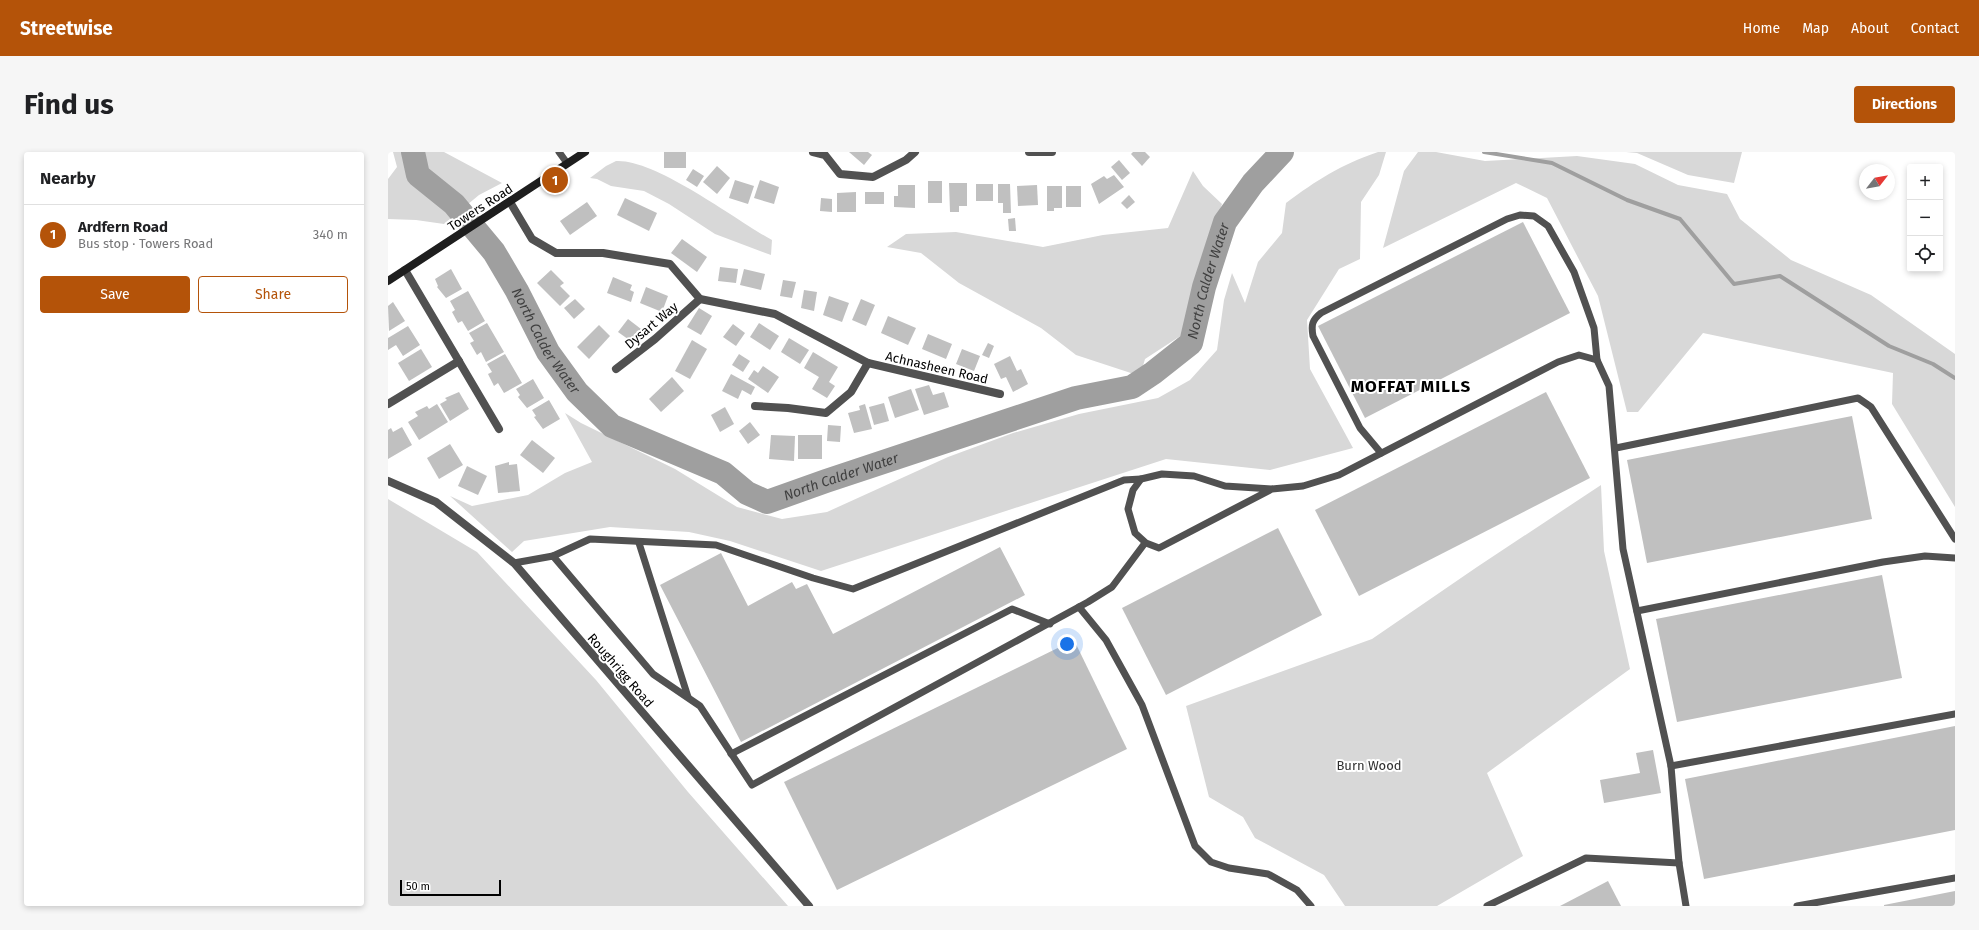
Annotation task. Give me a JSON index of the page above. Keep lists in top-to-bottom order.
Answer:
{
  "streets": {
    "street": [
      "Towers Road",
      "Dysart Way",
      "Achnasheen Road",
      "Roughrigg Road"
    ]
  },
  "crossings": [
    ["Dysart Way", "Achnasheen Road"]
  ],
  "districts": ["MOFFAT MILLS"],
  "water": ["North Calder Water"],
  "parks": ["Burn Wood"],
  "scale_bar": "50 m",
  "north": "top right",
  "page": {
    "header": "Streetwise",
    "nav": [
      "Home",
      "Map",
      "About",
      "Contact"
    ],
    "buttons": [
      "Directions",
      ["Save", "Share"]
    ],
    "title": "Find us",
    "heading": "Nearby",
    "map_buttons": ["+", "−"],
    "pins": "1",
    "list": [
      {
        "mark": "1",
        "name": "Ardfern Road",
        "note": "Bus stop · Towers Road",
        "value": "340 m"
      }
    ],
    "scale": "50 m"
  }
}
